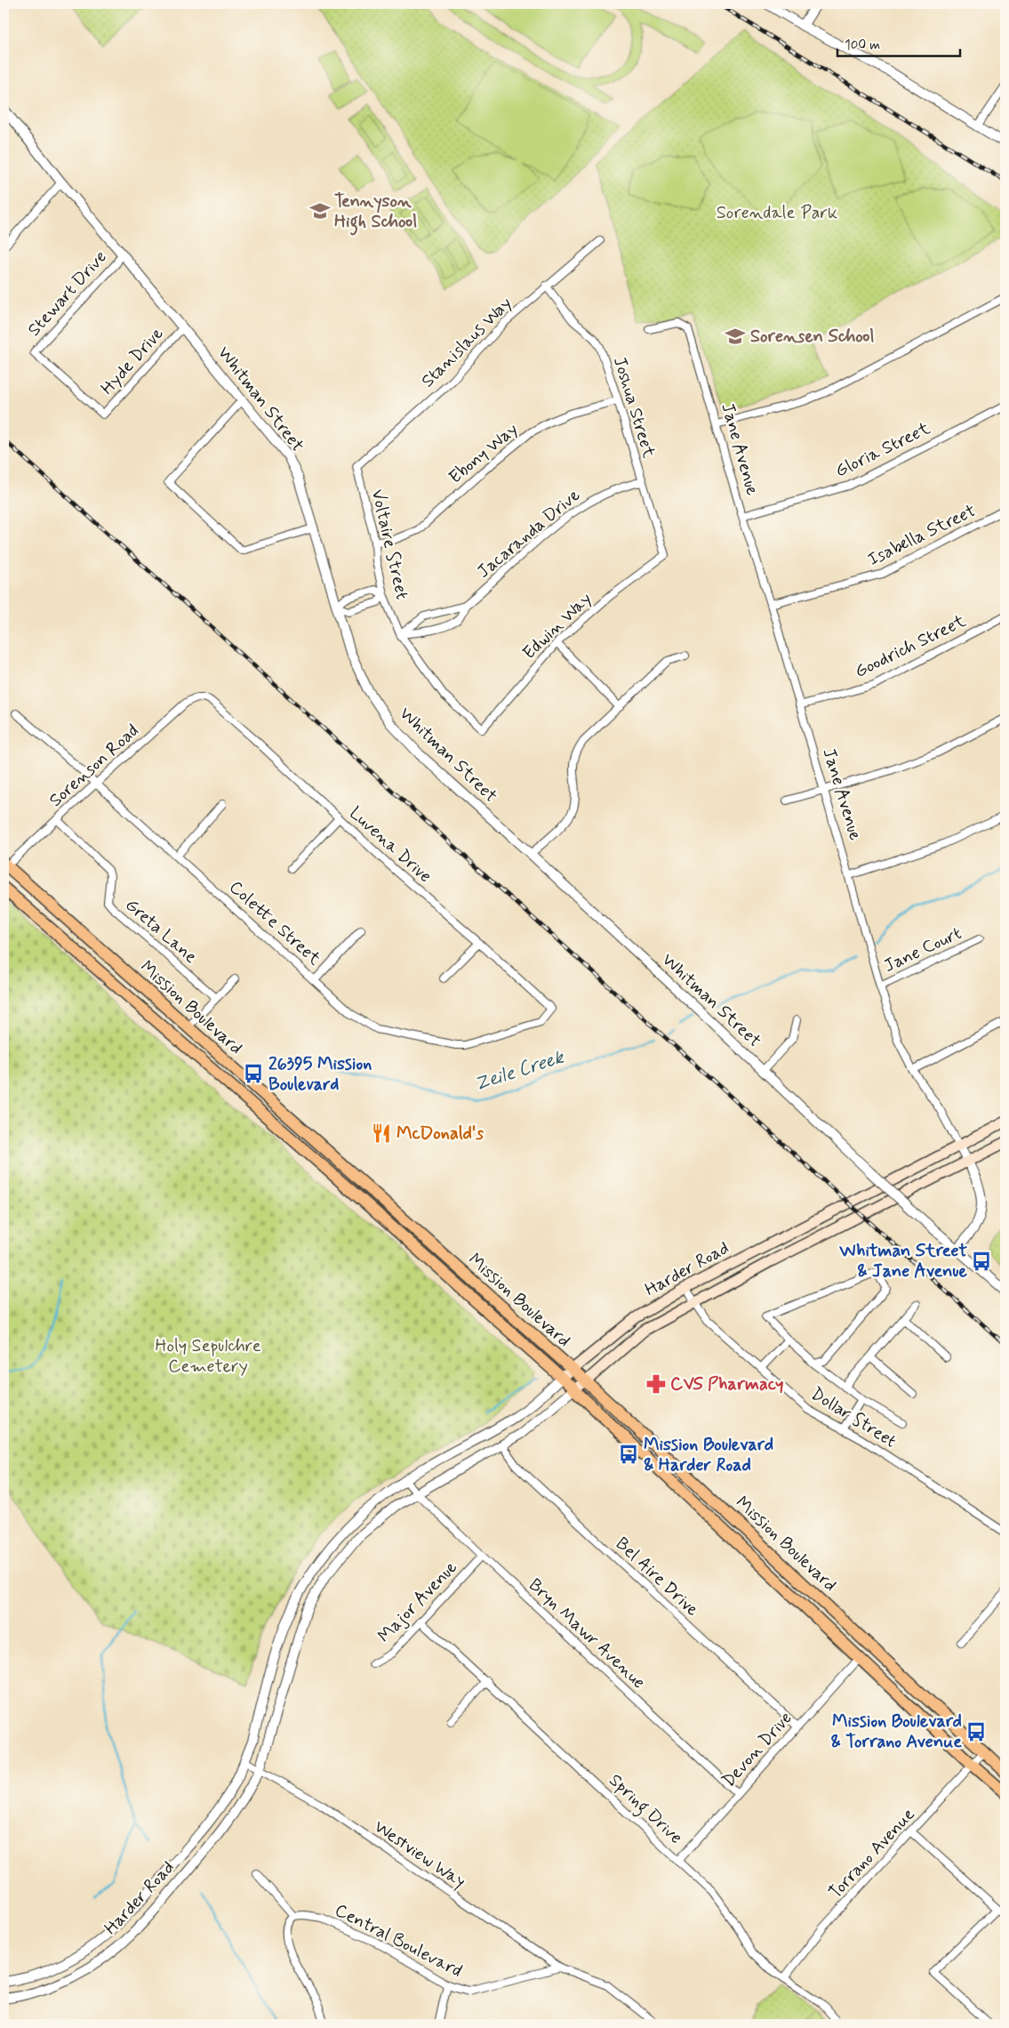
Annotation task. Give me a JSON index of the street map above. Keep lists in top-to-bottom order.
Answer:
{
  "streets": {
    "main road": ["Mission Boulevard", "Harder Road"],
    "street": [
      "Stewart Drive",
      "Stanislaus Way",
      "Hyde Drive",
      "Whitman Street",
      "Joshua Street",
      "Jane Avenue",
      "Gloria Street",
      "Ebony Way",
      "Jacaranda Drive",
      "Isabella Street",
      "Voltaire Street",
      "Edwin Way",
      "Goodrich Street",
      "Sorenson Road",
      "Luvena Drive",
      "Colette Street",
      "Greta Lane",
      "Jane Court",
      "Dollar Street",
      "Bel Aire Drive",
      "Major Avenue",
      "Bryn Mawr Avenue",
      "Devon Drive",
      "Spring Drive",
      "Torrano Avenue",
      "Westview Way",
      "Central Boulevard"
    ]
  },
  "crossings": [
    ["Stewart Drive", "Hyde Drive"],
    ["Stewart Drive", "Whitman Street"],
    ["Stanislaus Way", "Joshua Street"],
    ["Stanislaus Way", "Voltaire Street"],
    ["Hyde Drive", "Whitman Street"],
    ["Whitman Street", "Jane Avenue"],
    ["Joshua Street", "Ebony Way"],
    ["Joshua Street", "Jacaranda Drive"],
    ["Joshua Street", "Edwin Way"],
    ["Jane Avenue", "Gloria Street"],
    ["Jane Avenue", "Isabella Street"],
    ["Jane Avenue", "Goodrich Street"],
    ["Jane Avenue", "Jane Court"],
    ["Jane Avenue", "Harder Road"],
    ["Ebony Way", "Voltaire Street"],
    ["Jacaranda Drive", "Voltaire Street"],
    ["Voltaire Street", "Edwin Way"],
    ["Sorenson Road", "Luvena Drive"],
    ["Sorenson Road", "Colette Street"],
    ["Sorenson Road", "Greta Lane"],
    ["Sorenson Road", "Mission Boulevard"],
    ["Luvena Drive", "Colette Street"],
    ["Mission Boulevard", "Harder Road"],
    ["Mission Boulevard", "Devon Drive"],
    ["Mission Boulevard", "Torrano Avenue"],
    ["Harder Road", "Dollar Street"],
    ["Harder Road", "Bel Aire Drive"],
    ["Harder Road", "Bryn Mawr Avenue"],
    ["Harder Road", "Westview Way"],
    ["Bel Aire Drive", "Devon Drive"],
    ["Major Avenue", "Bryn Mawr Avenue"],
    ["Major Avenue", "Spring Drive"],
    ["Bryn Mawr Avenue", "Devon Drive"],
    ["Devon Drive", "Spring Drive"],
    ["Spring Drive", "Torrano Avenue"],
    ["Westview Way", "Central Boulevard"]
  ],
  "water": ["Zeile Creek"],
  "parks": ["Sorendale Park", "Holy Sepulchre Cemetery"],
  "places": {
    "school or university": ["Tennyson High School", "Sorensen School"],
    "bus stop": [
      "26395 Mission Boulevard",
      "Whitman Street & Jane Avenue",
      "Mission Boulevard & Harder Road",
      "Mission Boulevard & Torrano Avenue"
    ],
    "restaurant": ["McDonald's"],
    "pharmacy": ["CVS Pharmacy"]
  },
  "scale_bar": "100 m"
}
